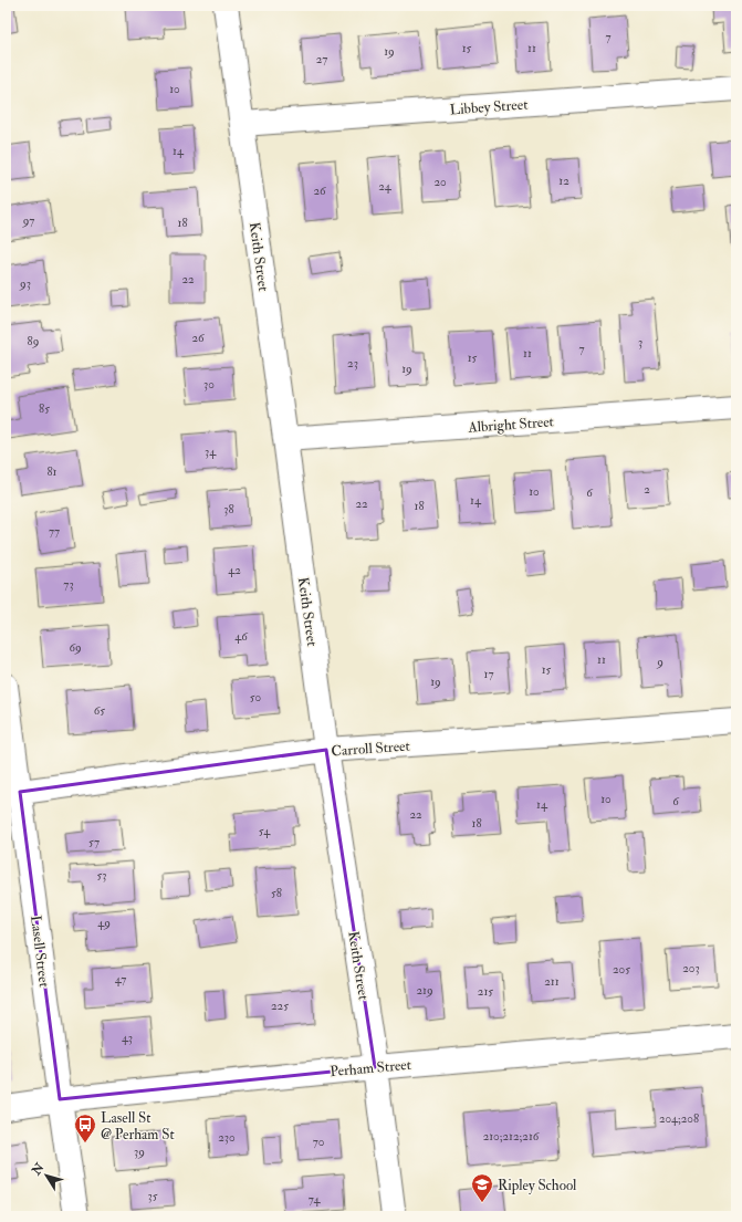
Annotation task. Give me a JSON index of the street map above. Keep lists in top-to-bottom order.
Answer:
{
  "streets": {
    "street": [
      "Libbey Street",
      "Keith Street",
      "Albright Street",
      "Carroll Street",
      "Lasell Street",
      "Perham Street"
    ]
  },
  "crossings": [
    ["Libbey Street", "Keith Street"],
    ["Keith Street", "Albright Street"],
    ["Keith Street", "Carroll Street"],
    ["Keith Street", "Perham Street"],
    ["Carroll Street", "Lasell Street"],
    ["Lasell Street", "Perham Street"]
  ],
  "places": {
    "bus stop": ["Lasell St @ Perham St"],
    "school or university": ["Ripley School"]
  },
  "house_numbers": [
    "7",
    "15",
    "11",
    "19",
    "27",
    "10",
    "14",
    "12",
    "20",
    "24",
    "26",
    "97",
    "18",
    "22",
    "93",
    "26",
    "89",
    "3",
    "7",
    "11",
    "15",
    "23",
    "19",
    "30",
    "85",
    "34",
    "81",
    "2",
    "10",
    "6",
    "14",
    "22",
    "18",
    "38",
    "77",
    "42",
    "73",
    "46",
    "69",
    "11",
    "9",
    "15",
    "17",
    "19",
    "50",
    "65",
    "10",
    "6",
    "14",
    "22",
    "18",
    "54",
    "57",
    "53",
    "58",
    "49",
    "203",
    "205",
    "47",
    "211",
    "219",
    "215",
    "225",
    "43",
    "204;208",
    "210;212;216",
    "230",
    "70",
    "39",
    "35",
    "74"
  ],
  "north": "top left"
}
